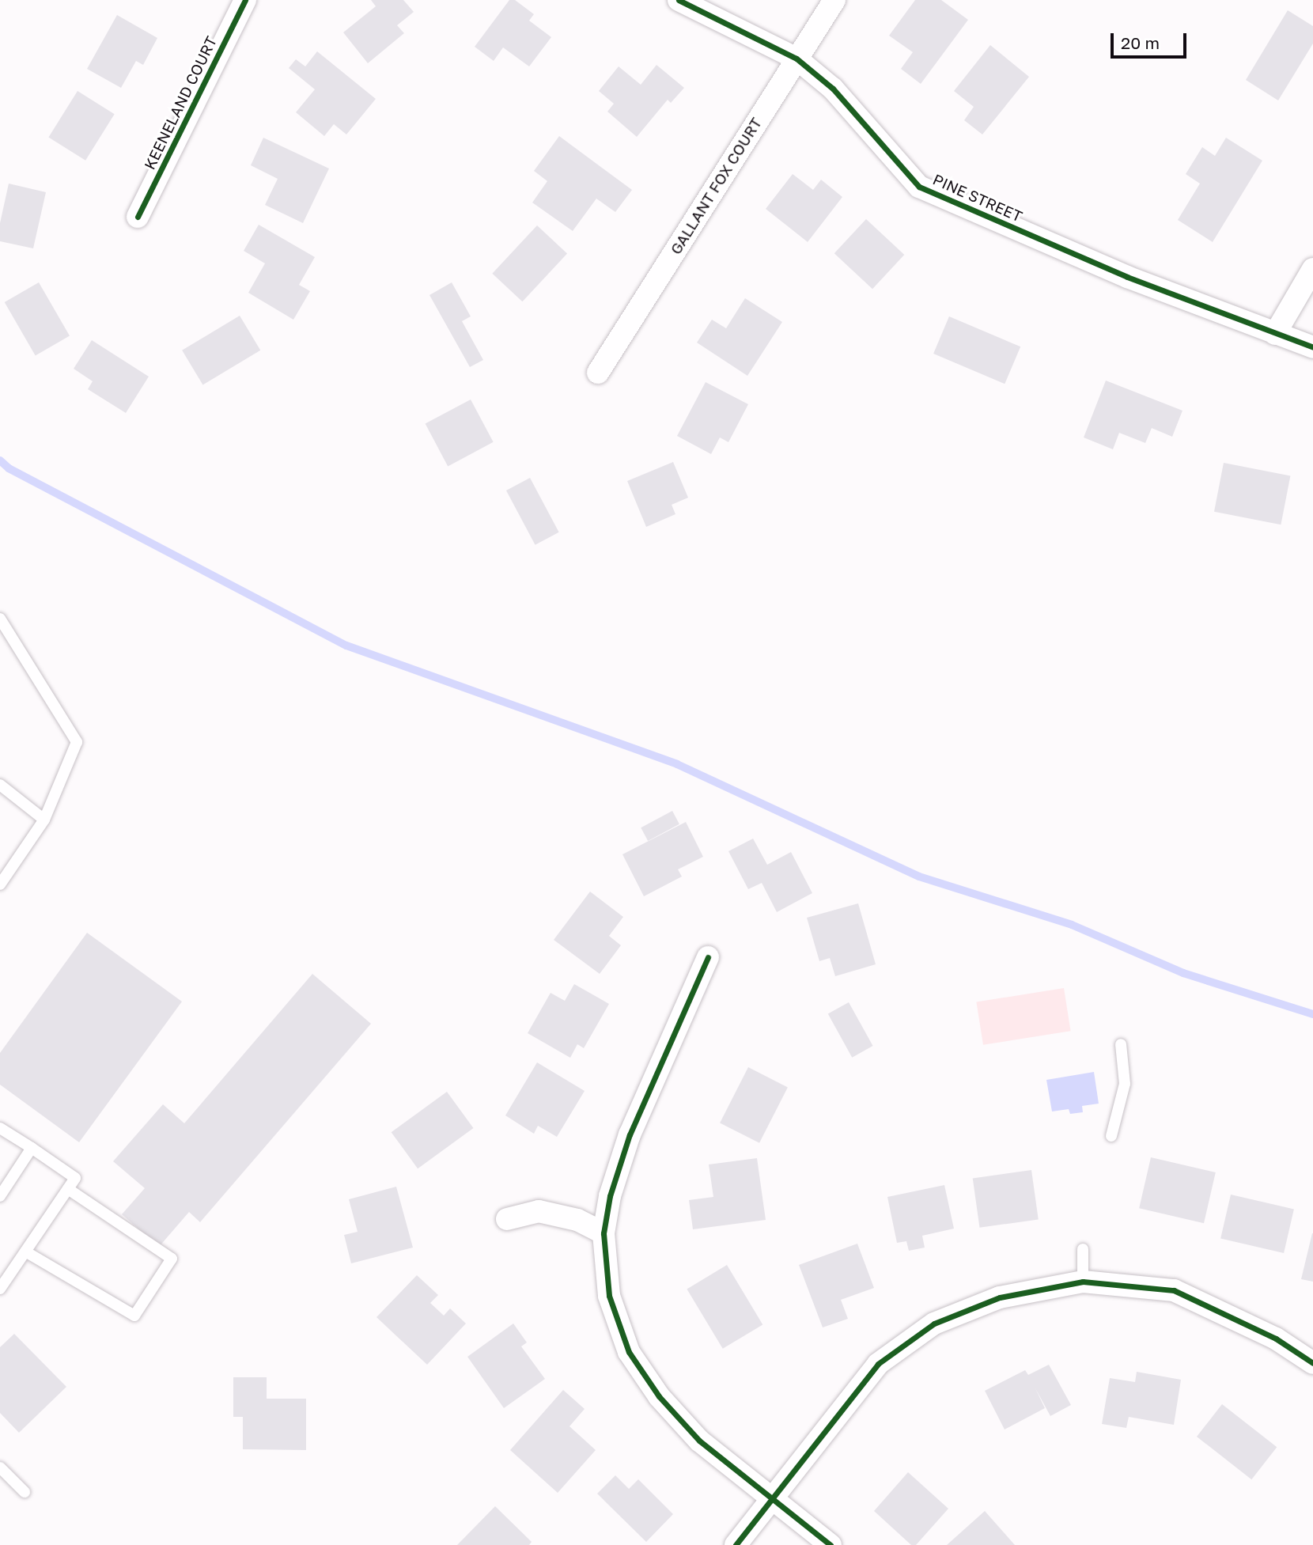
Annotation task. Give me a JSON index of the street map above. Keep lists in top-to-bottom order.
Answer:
{
  "streets": {
    "street": ["KEENELAND COURT", "GALLANT FOX COURT", "PINE STREET"]
  },
  "crossings": [
    ["GALLANT FOX COURT", "PINE STREET"]
  ],
  "scale_bar": "20 m"
}
